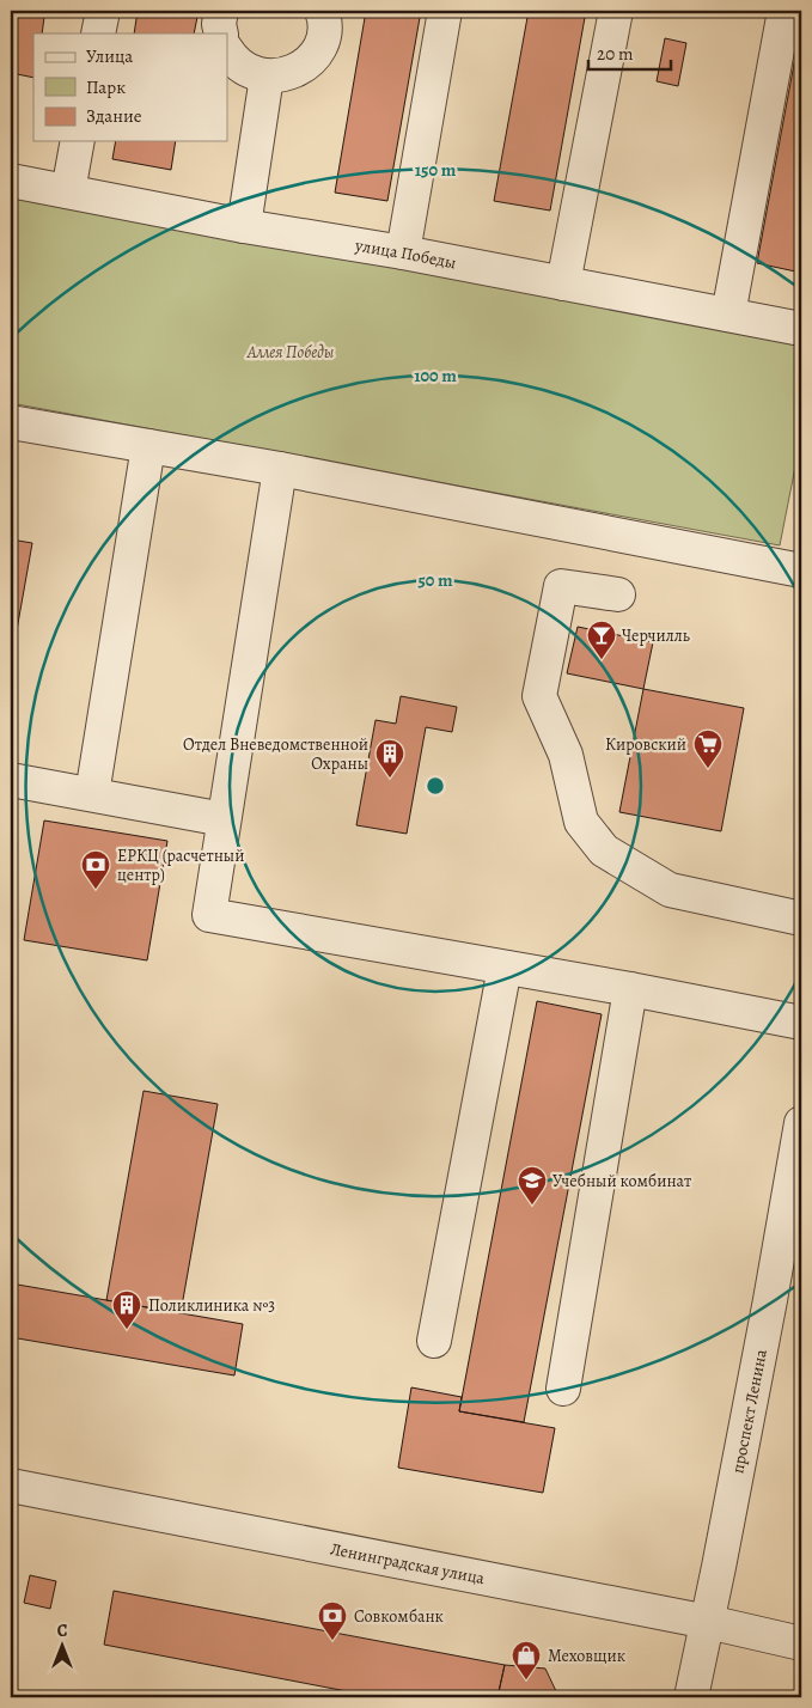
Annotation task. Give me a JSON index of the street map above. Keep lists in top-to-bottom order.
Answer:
{
  "streets": {
    "street": ["улица Победы", "проспект Ленина", "Ленинградская улица"]
  },
  "crossings": [
    ["проспект Ленина", "Ленинградская улица"]
  ],
  "parks": ["Аллея Победы"],
  "places": {
    "bar": ["Черчилль"],
    "supermarket": ["Кировский"],
    "building": ["Отдел Вневедомственной Охраны", "Поликлиника №3"],
    "bank": ["ЕРКЦ (расчетный центр)", "Совкомбанк"],
    "school or university": ["Учебный комбинат"],
    "shop": ["Меховщик"]
  },
  "legend": ["Улица", "Парк", "Здание"],
  "scale_bar": "20 m",
  "north": "top",
  "rings": ["150 m", "100 m", "50 m"]
}
